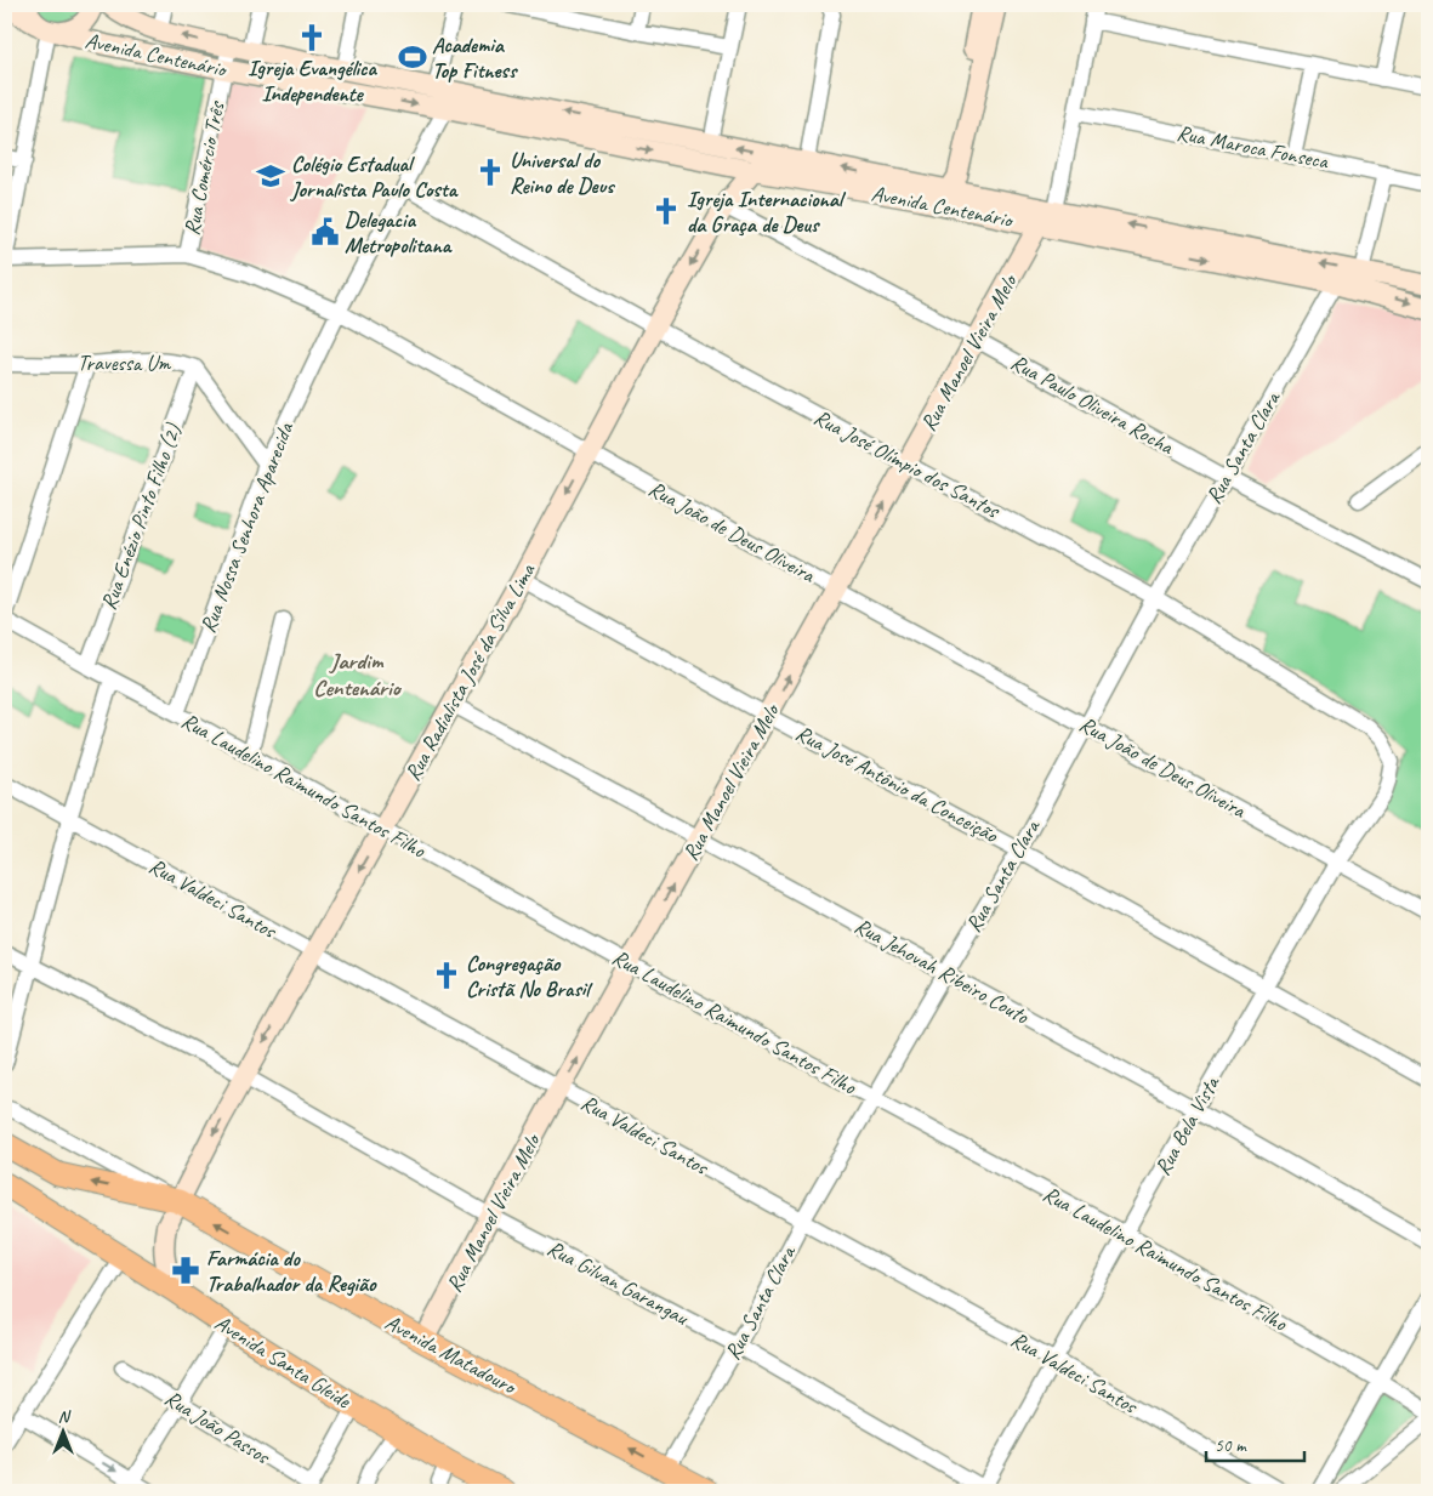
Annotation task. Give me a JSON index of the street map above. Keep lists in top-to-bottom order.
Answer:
{
  "streets": {
    "main road": ["Avenida Matadouro", "Avenida Santa Gleide"],
    "street": [
      "Avenida Centenário",
      "Rua Maroca Fonseca",
      "Rua Comércio Três",
      "Rua Manoel Vieira Melo",
      "Travessa Um",
      "Rua Paulo Oliveira Rocha",
      "Rua Santa Clara",
      "Rua José Olímpio dos Santos",
      "Rua Enézio Pinto Filho (2)",
      "Rua Nossa Senhora Aparecida",
      "Rua João de Deus Oliveira",
      "Rua Radialista José da Silva Lima",
      "Rua José Antônio da Conceição",
      "Rua Laudelino Raimundo Santos Filho",
      "Rua Valdeci Santos",
      "Rua Jehovah Ribeiro Couto",
      "Rua Bela Vista",
      "Rua Gilvan Garangau",
      "Rua João Passos"
    ]
  },
  "crossings": [
    ["Avenida Centenário", "Rua Comércio Três"],
    ["Avenida Centenário", "Rua Manoel Vieira Melo"],
    ["Avenida Centenário", "Rua Santa Clara"],
    ["Avenida Centenário", "Rua Nossa Senhora Aparecida"],
    ["Avenida Centenário", "Rua Radialista José da Silva Lima"],
    ["Rua Comércio Três", "Rua João de Deus Oliveira"],
    ["Rua Manoel Vieira Melo", "Rua Paulo Oliveira Rocha"],
    ["Rua Manoel Vieira Melo", "Rua José Olímpio dos Santos"],
    ["Rua Manoel Vieira Melo", "Rua João de Deus Oliveira"],
    ["Rua Manoel Vieira Melo", "Rua José Antônio da Conceição"],
    ["Rua Manoel Vieira Melo", "Rua Laudelino Raimundo Santos Filho"],
    ["Rua Manoel Vieira Melo", "Rua Valdeci Santos"],
    ["Rua Manoel Vieira Melo", "Rua Jehovah Ribeiro Couto"],
    ["Rua Manoel Vieira Melo", "Rua Gilvan Garangau"],
    ["Rua Manoel Vieira Melo", "Avenida Matadouro"],
    ["Travessa Um", "Rua Enézio Pinto Filho (2)"],
    ["Travessa Um", "Rua Nossa Senhora Aparecida"],
    ["Rua Paulo Oliveira Rocha", "Rua Santa Clara"],
    ["Rua Paulo Oliveira Rocha", "Rua Radialista José da Silva Lima"],
    ["Rua Santa Clara", "Rua José Olímpio dos Santos"],
    ["Rua Santa Clara", "Rua João de Deus Oliveira"],
    ["Rua Santa Clara", "Rua José Antônio da Conceição"],
    ["Rua Santa Clara", "Rua Laudelino Raimundo Santos Filho"],
    ["Rua Santa Clara", "Rua Valdeci Santos"],
    ["Rua Santa Clara", "Rua Jehovah Ribeiro Couto"],
    ["Rua Santa Clara", "Rua Gilvan Garangau"],
    ["Rua Santa Clara", "Avenida Matadouro"],
    ["Rua José Olímpio dos Santos", "Rua Nossa Senhora Aparecida"],
    ["Rua José Olímpio dos Santos", "Rua Radialista José da Silva Lima"],
    ["Rua José Olímpio dos Santos", "Rua Bela Vista"],
    ["Rua Enézio Pinto Filho (2)", "Rua Laudelino Raimundo Santos Filho"],
    ["Rua Nossa Senhora Aparecida", "Rua João de Deus Oliveira"],
    ["Rua Nossa Senhora Aparecida", "Rua Laudelino Raimundo Santos Filho"],
    ["Rua João de Deus Oliveira", "Rua Radialista José da Silva Lima"],
    ["Rua João de Deus Oliveira", "Rua Bela Vista"],
    ["Rua Radialista José da Silva Lima", "Rua José Antônio da Conceição"],
    ["Rua Radialista José da Silva Lima", "Rua Laudelino Raimundo Santos Filho"],
    ["Rua Radialista José da Silva Lima", "Rua Valdeci Santos"],
    ["Rua Radialista José da Silva Lima", "Rua Jehovah Ribeiro Couto"],
    ["Rua Radialista José da Silva Lima", "Rua Gilvan Garangau"],
    ["Rua Radialista José da Silva Lima", "Avenida Matadouro"],
    ["Rua Radialista José da Silva Lima", "Avenida Santa Gleide"],
    ["Rua José Antônio da Conceição", "Rua Bela Vista"],
    ["Rua Laudelino Raimundo Santos Filho", "Rua Bela Vista"],
    ["Rua Valdeci Santos", "Rua Bela Vista"],
    ["Rua Jehovah Ribeiro Couto", "Rua Bela Vista"],
    ["Rua Bela Vista", "Rua Gilvan Garangau"]
  ],
  "one_way": ["Rua Manoel Vieira Melo", "Rua Radialista José da Silva Lima", "Avenida Matadouro"],
  "districts": ["Jardim Centenário"],
  "places": {
    "church": [
      "Igreja Evangélica Independente",
      "Universal do Reino de Deus",
      "Igreja Internacional da Graça de Deus",
      "Congregação Cristã No Brasil"
    ],
    "sports": ["Academia Top Fitness"],
    "school or university": ["Colégio Estadual Jornalista Paulo Costa"],
    "public building": ["Delegacia Metropolitana"],
    "pharmacy": ["Farmácia do Trabalhador da Região"]
  },
  "scale_bar": "50 m",
  "north": "top"
}
